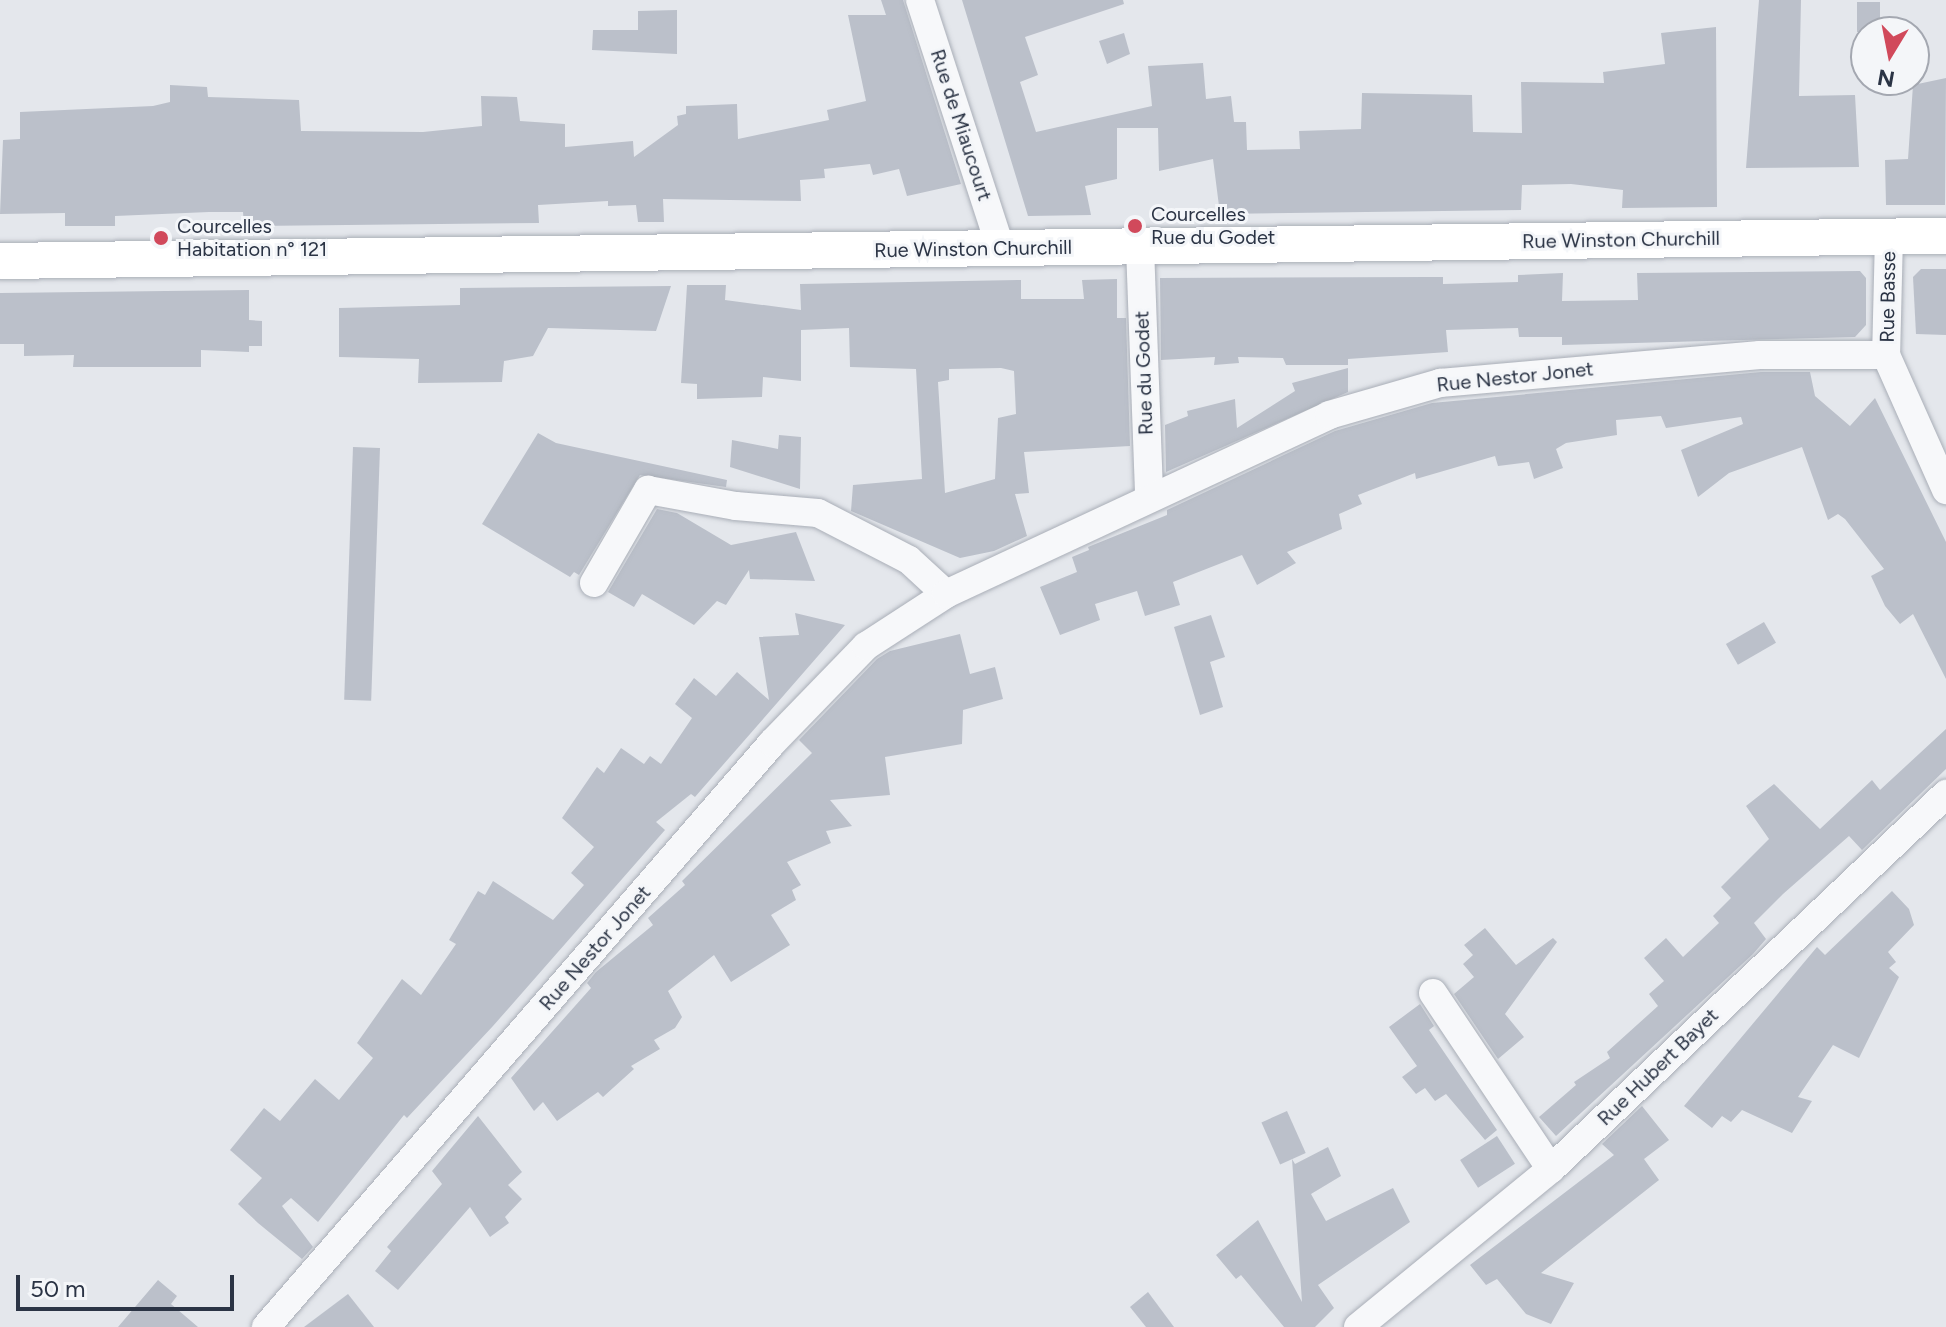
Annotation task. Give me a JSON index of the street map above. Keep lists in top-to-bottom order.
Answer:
{
  "streets": {
    "main road": ["Rue Winston Churchill"],
    "street": [
      "Rue de Miaucourt",
      "Rue Basse",
      "Rue du Godet",
      "Rue Nestor Jonet",
      "Rue Hubert Bayet"
    ]
  },
  "crossings": [
    ["Rue de Miaucourt", "Rue Winston Churchill"],
    ["Rue Winston Churchill", "Rue Basse"],
    ["Rue Winston Churchill", "Rue du Godet"],
    ["Rue Basse", "Rue Nestor Jonet"],
    ["Rue du Godet", "Rue Nestor Jonet"]
  ],
  "places": ["Courcelles Rue du Godet", "Courcelles Habitation n° 121"],
  "scale_bar": "50 m",
  "north": "bottom"
}
